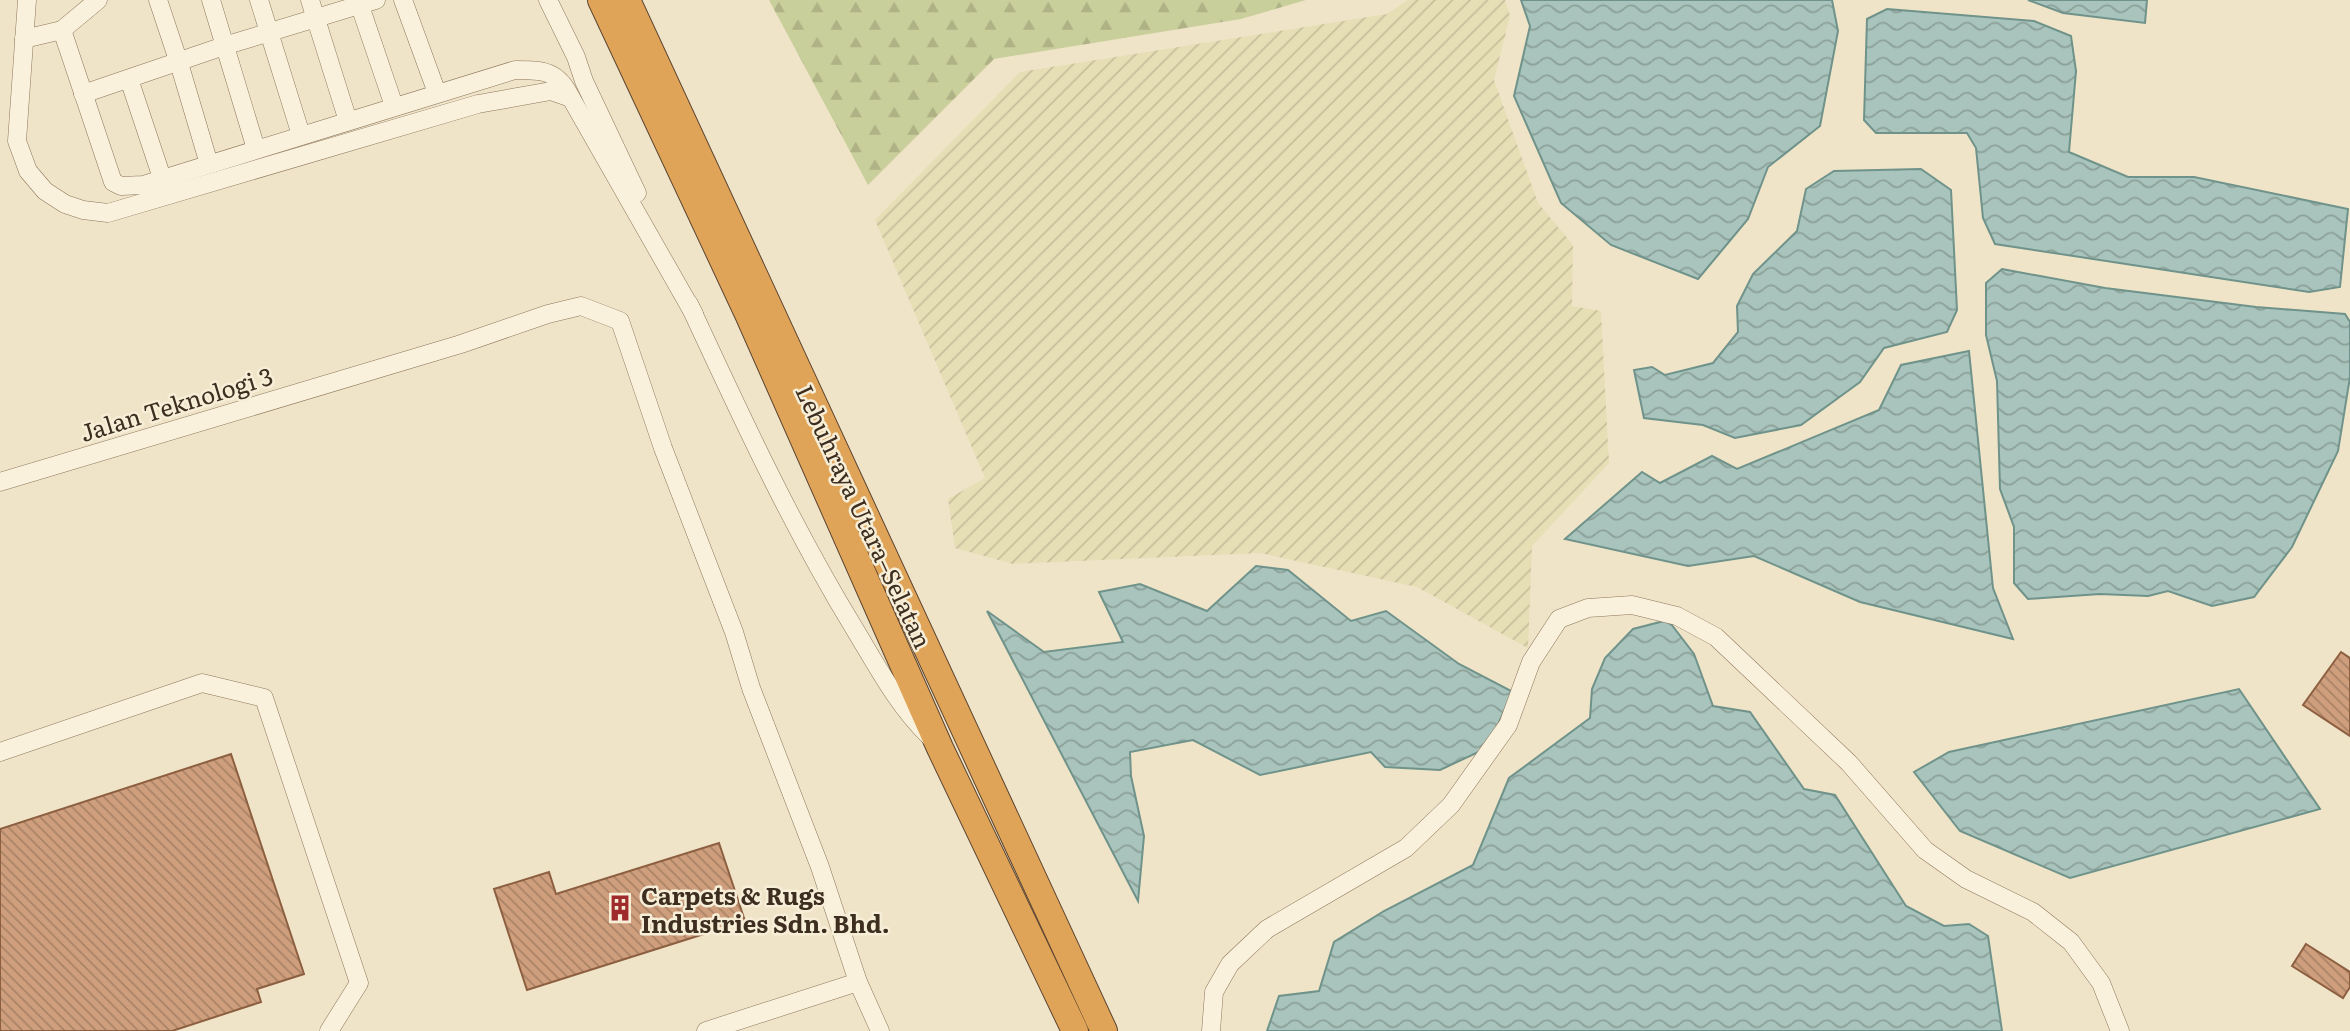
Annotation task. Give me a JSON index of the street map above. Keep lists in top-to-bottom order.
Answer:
{
  "streets": {
    "highway": ["Lebuhraya Utara–Selatan"],
    "street": ["Jalan Teknologi 3"]
  },
  "places": {
    "building": ["Carpets & Rugs Industries Sdn. Bhd."]
  }
}
